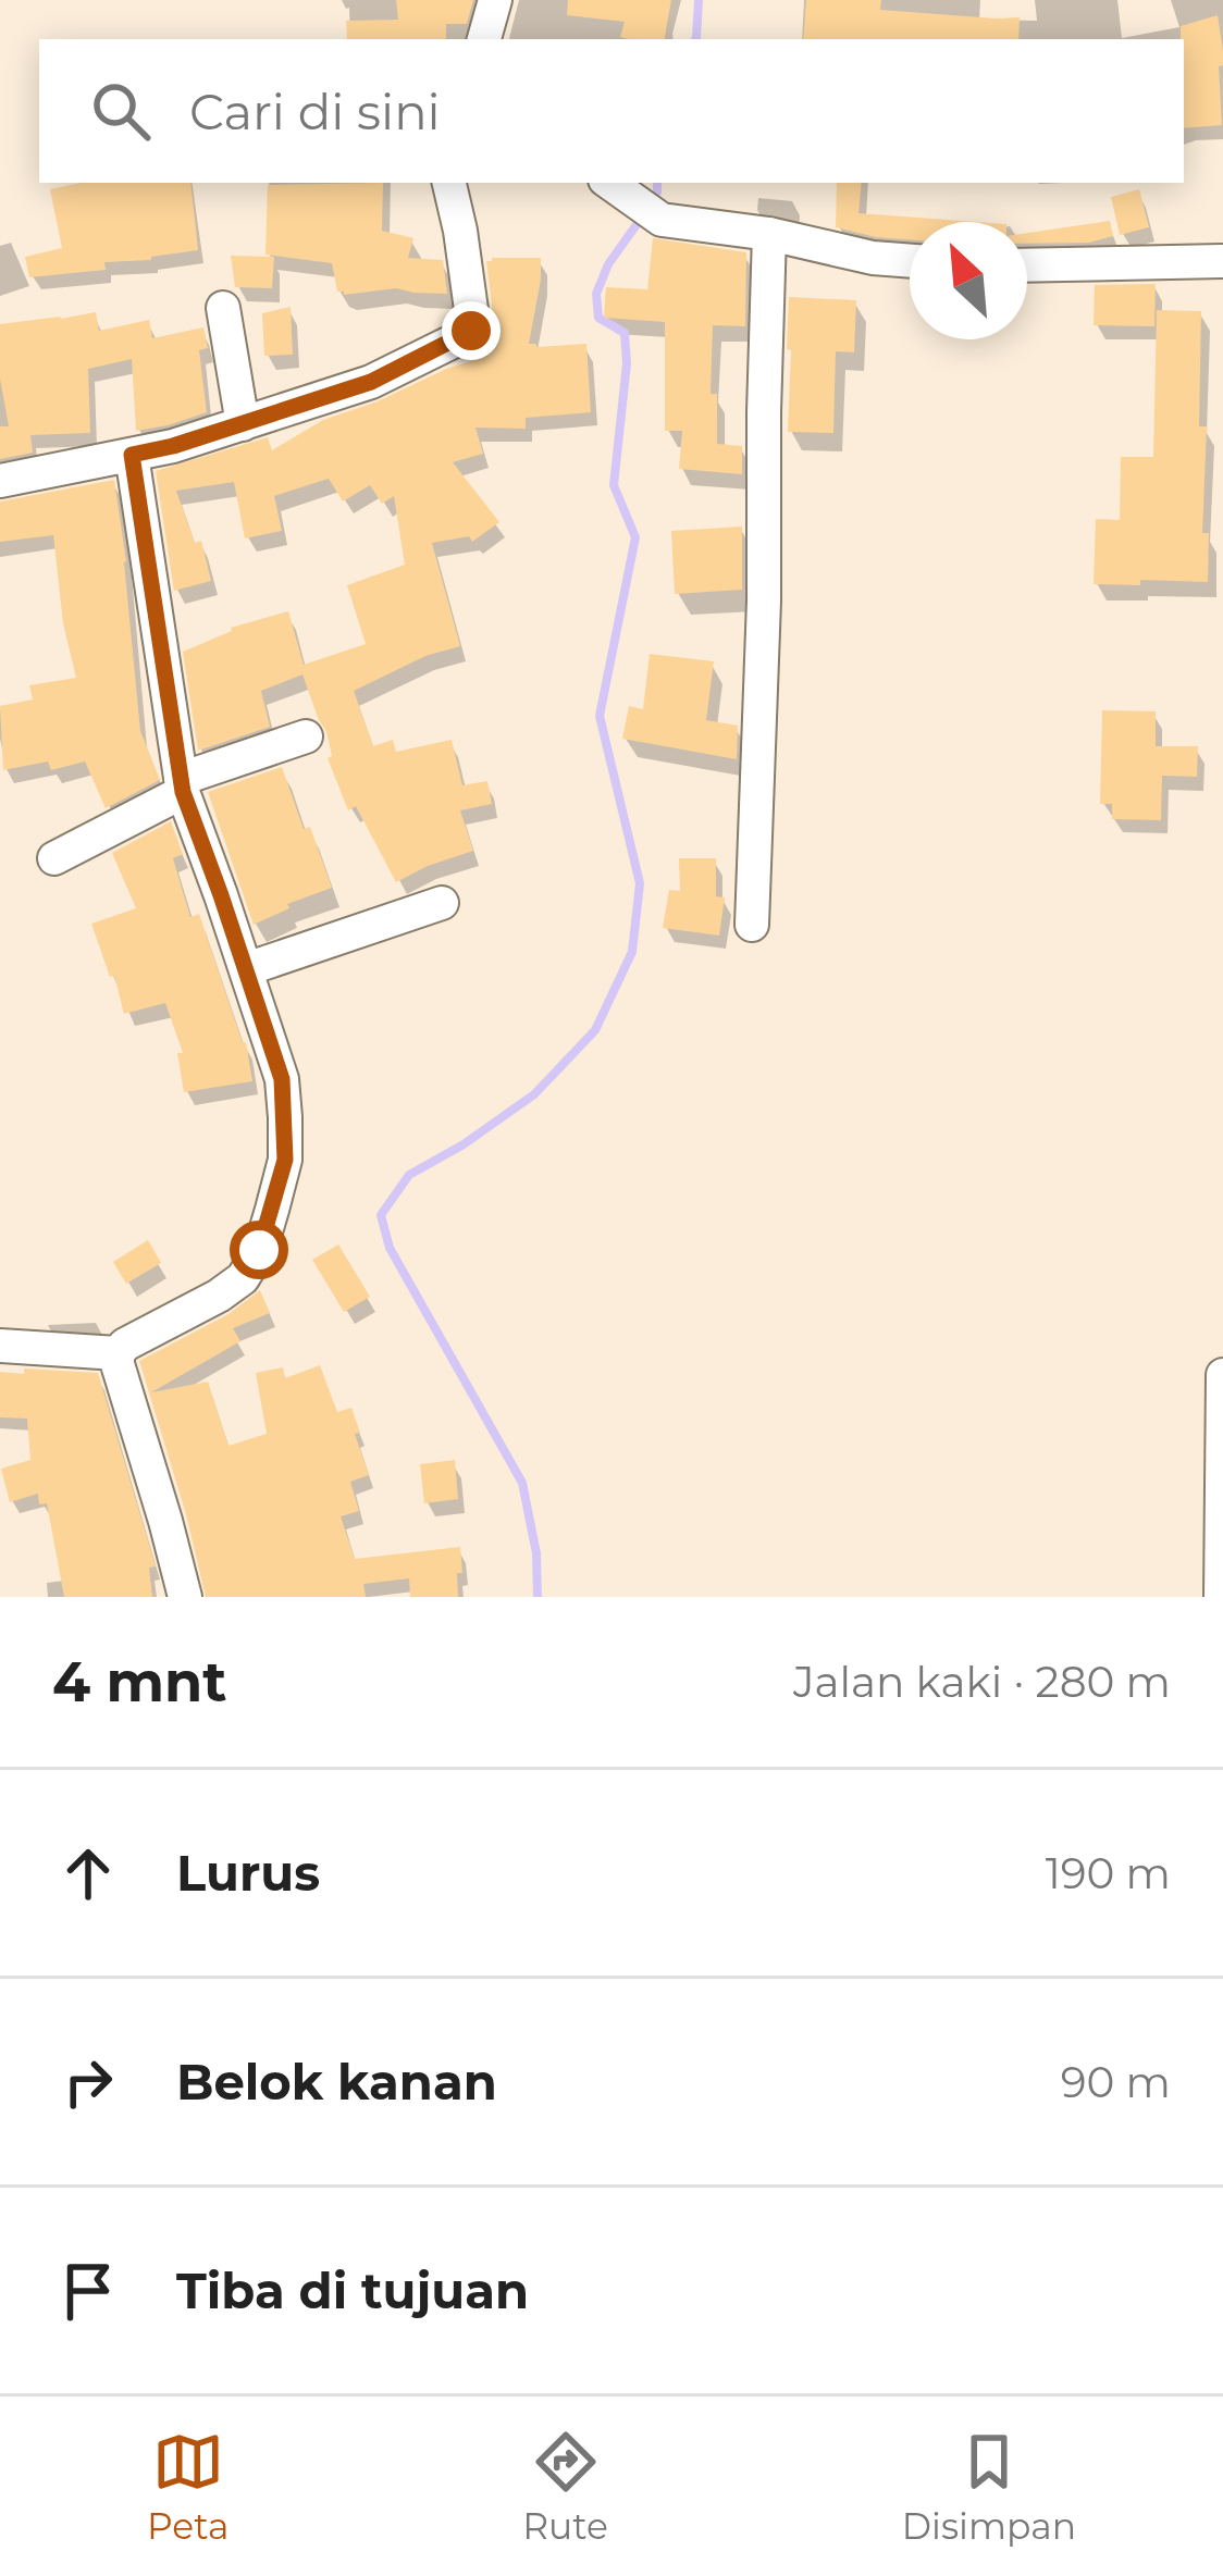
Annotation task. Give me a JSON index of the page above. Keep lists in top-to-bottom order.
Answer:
{
  "north": "top left",
  "page": {
    "search": "Cari di sini",
    "heading": ["4 mnt", "Jalan kaki · 280 m"],
    "list": [
      ["Lurus", "190 m"],
      ["Belok kanan", "90 m"],
      "Tiba di tujuan"
    ],
    "nav": ["Peta", "Rute", "Disimpan"]
  }
}
